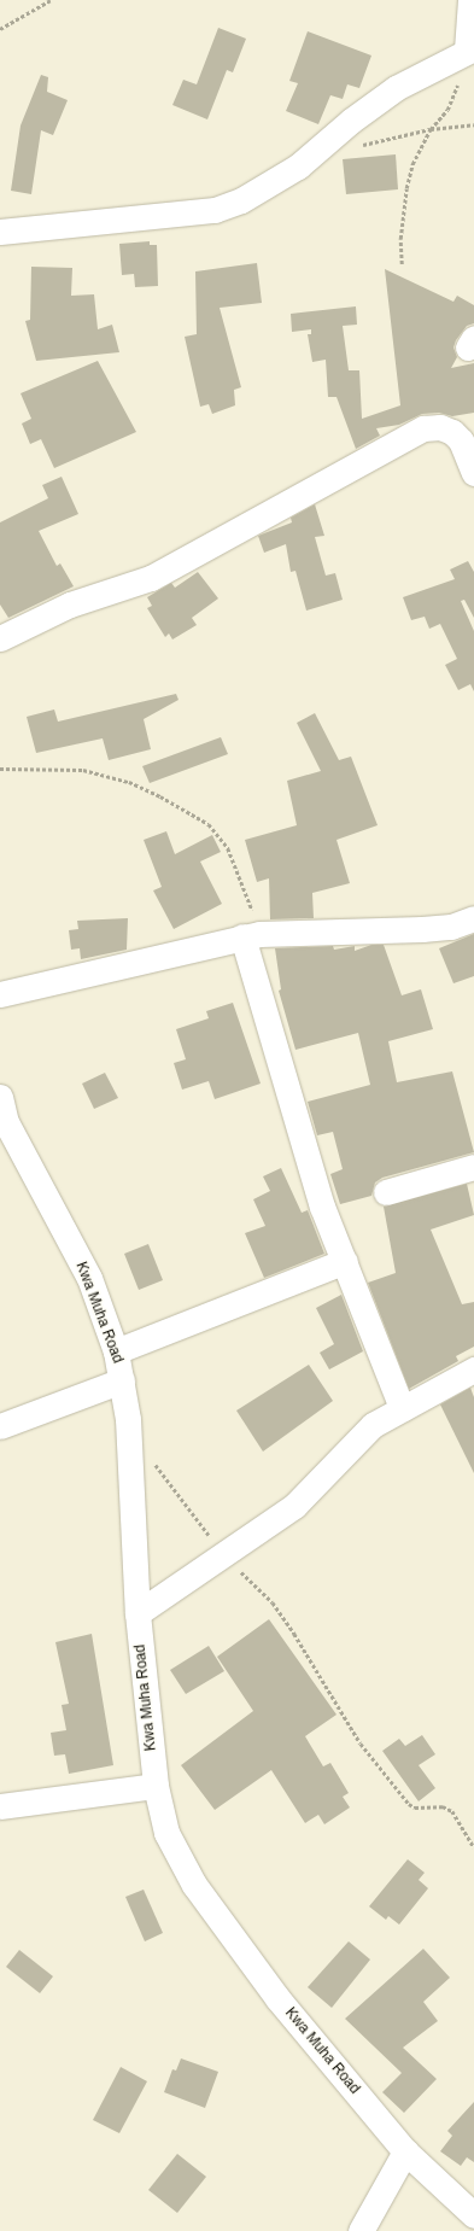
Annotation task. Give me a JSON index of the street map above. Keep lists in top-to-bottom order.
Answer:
{
  "streets": {
    "street": ["Kwa Muha Road"]
  }
}
